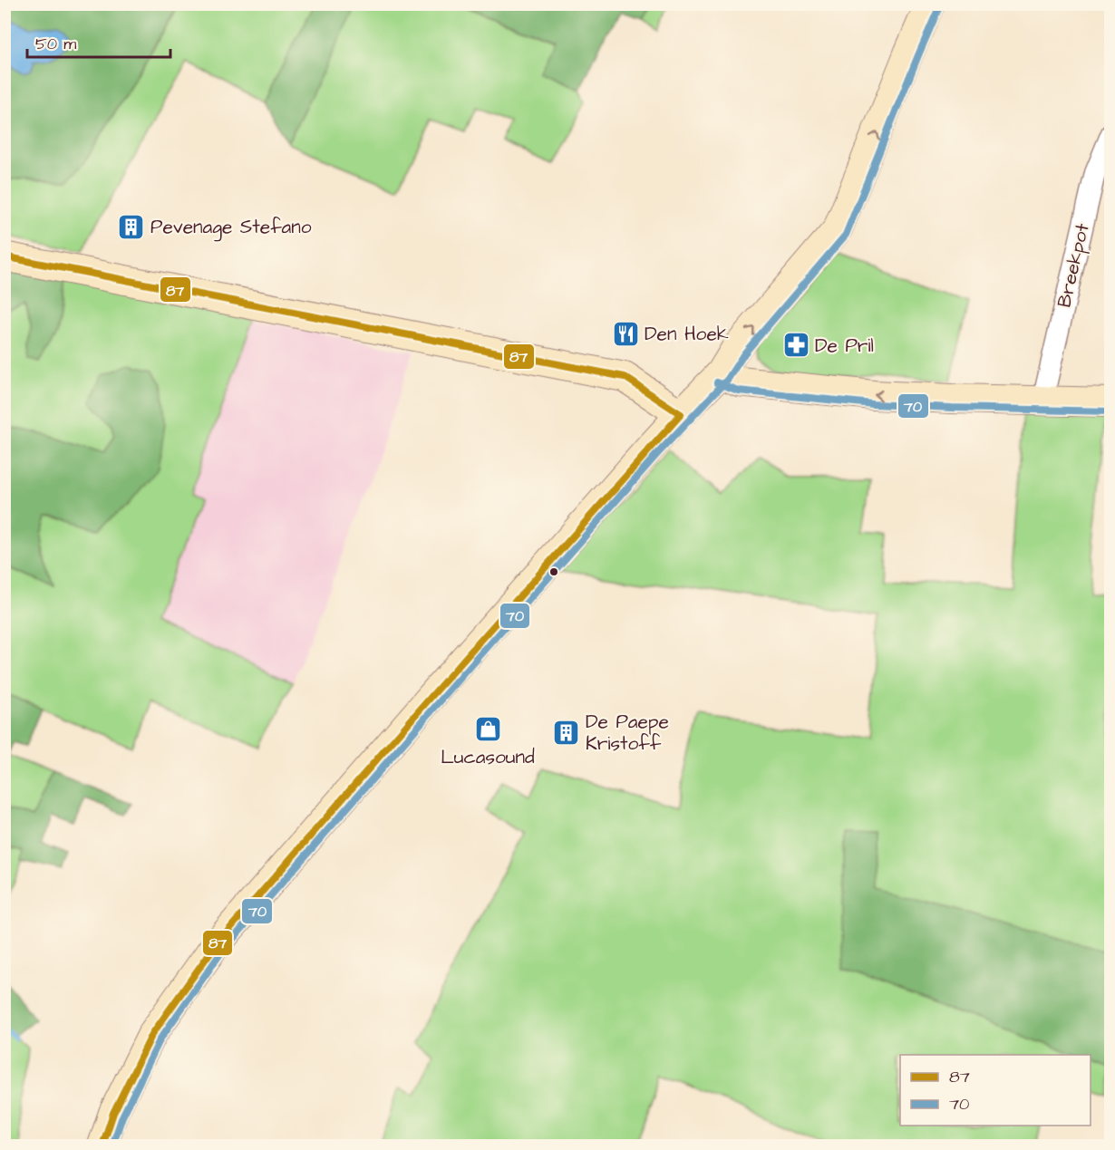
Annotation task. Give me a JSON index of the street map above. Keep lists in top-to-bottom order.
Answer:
{
  "streets": {
    "street": ["Breekpot"]
  },
  "places": {
    "building": ["Pevenage Stefano", "De Paepe Kristoff"],
    "restaurant": ["Den Hoek"],
    "pharmacy": ["De Pril"],
    "shop": ["Lucasound"]
  },
  "lines": ["transit line 70", "transit line 87"],
  "legend": ["87", "70"],
  "scale_bar": "50 m"
}
